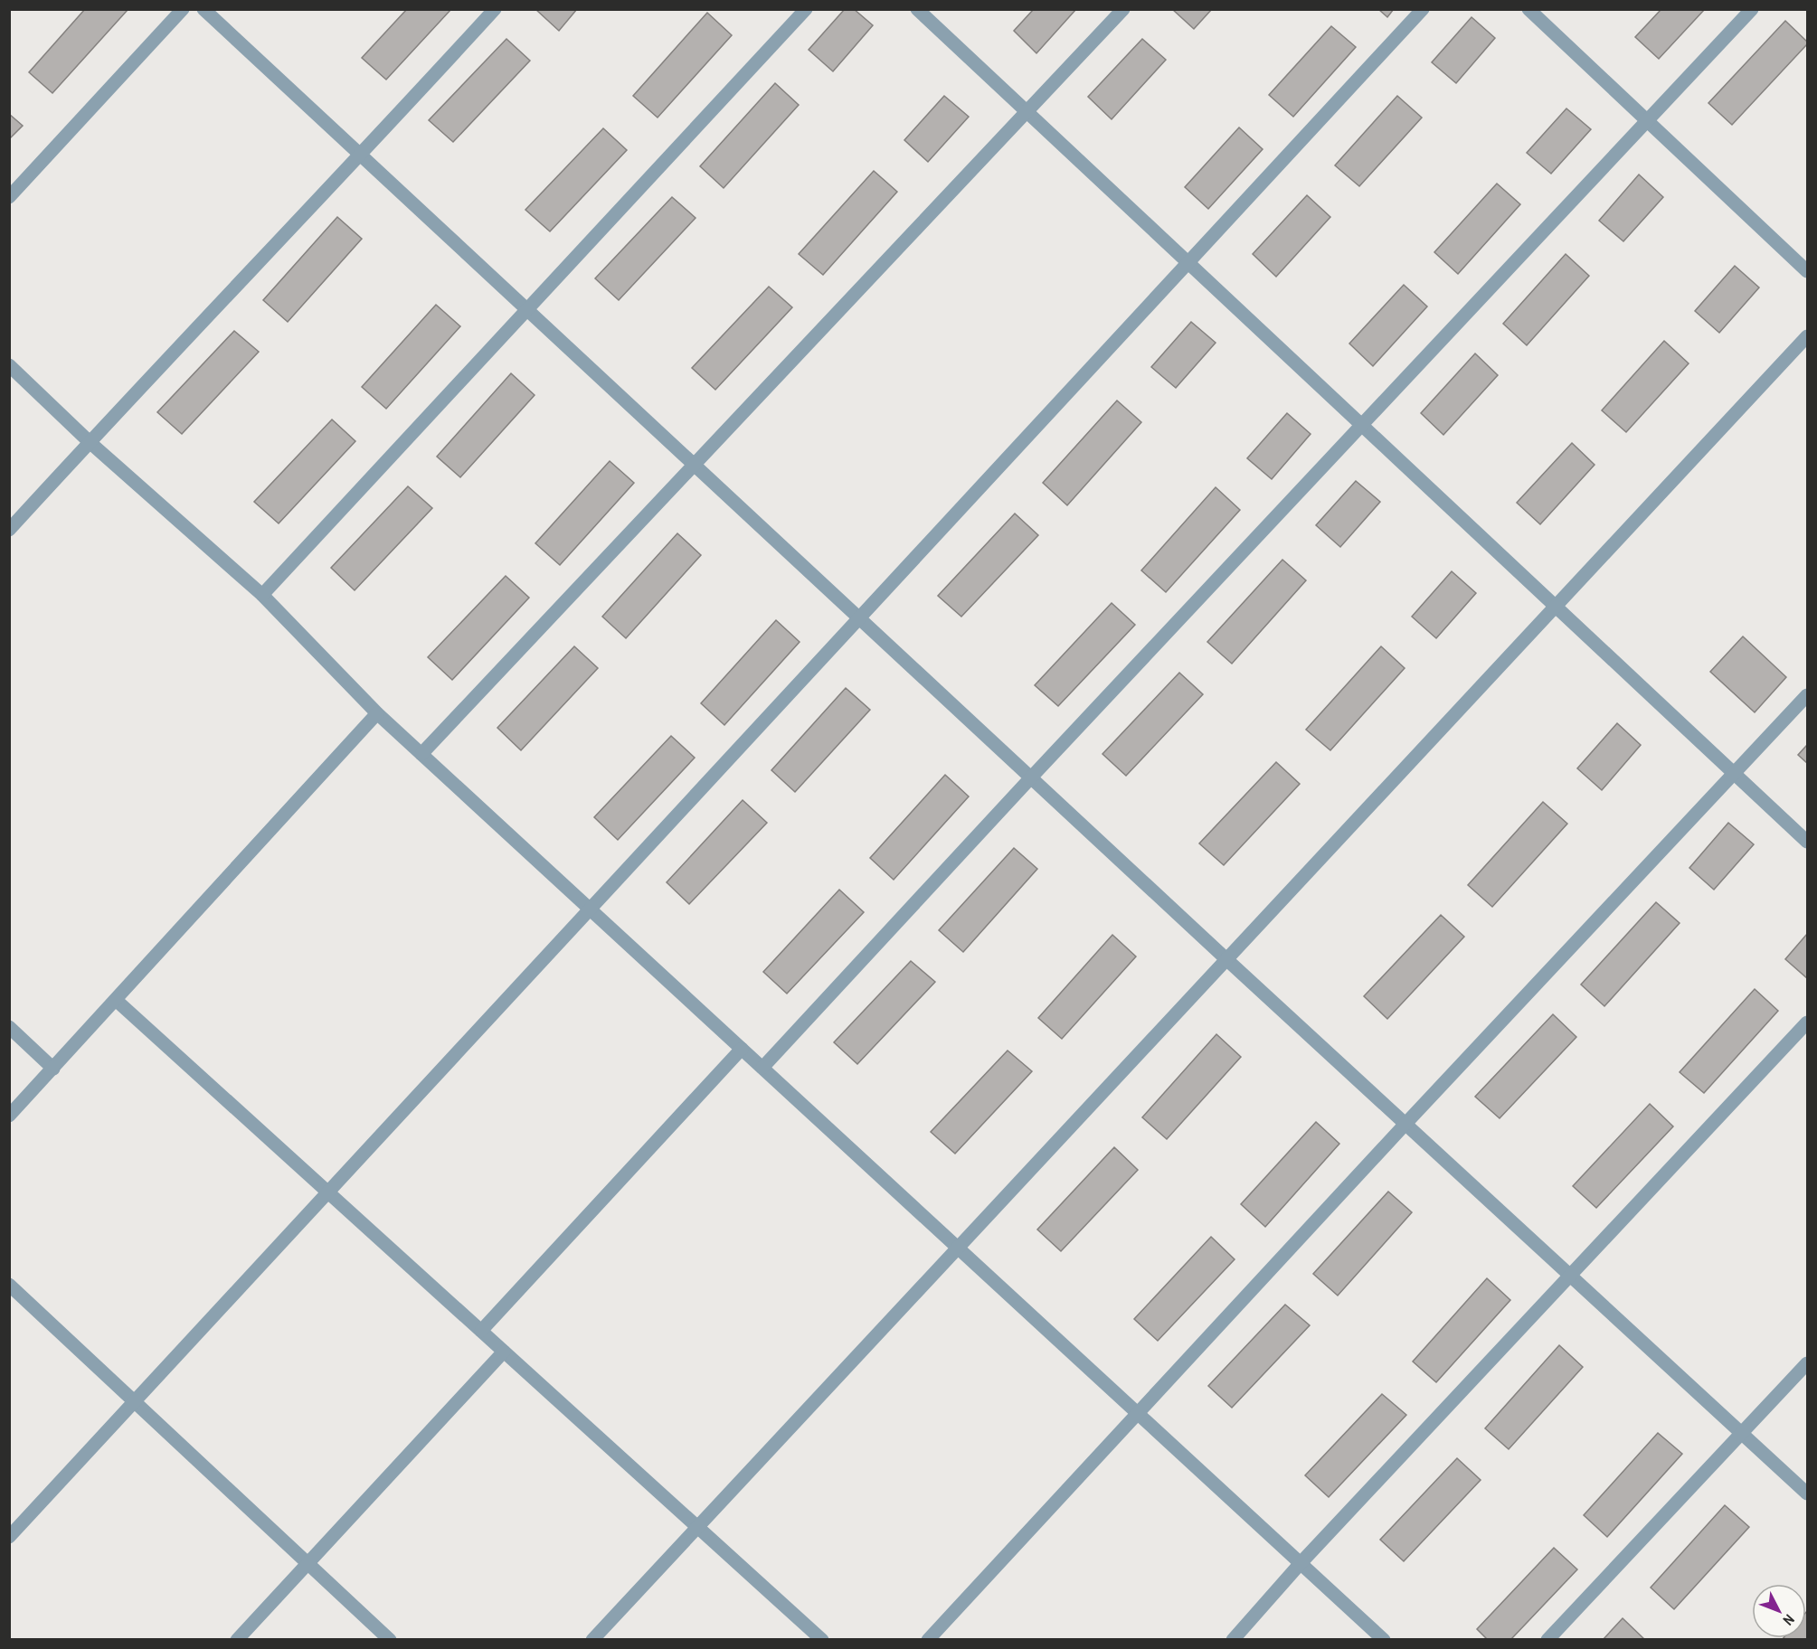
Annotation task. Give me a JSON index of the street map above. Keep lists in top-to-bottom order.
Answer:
{
  "north": "bottom right"
}
